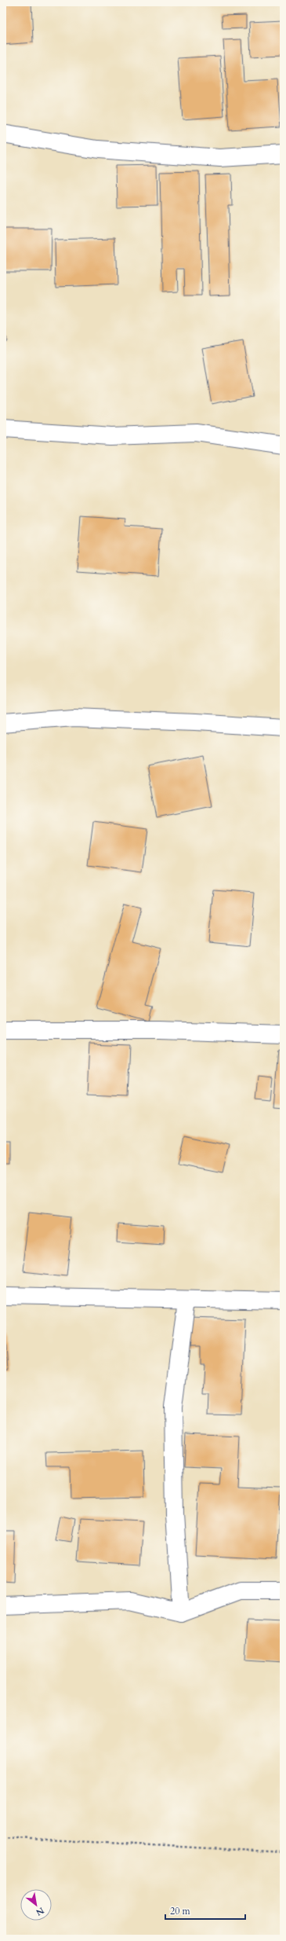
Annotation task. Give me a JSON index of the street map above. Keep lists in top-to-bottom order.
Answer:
{
  "scale_bar": "20 m",
  "north": "bottom right"
}
